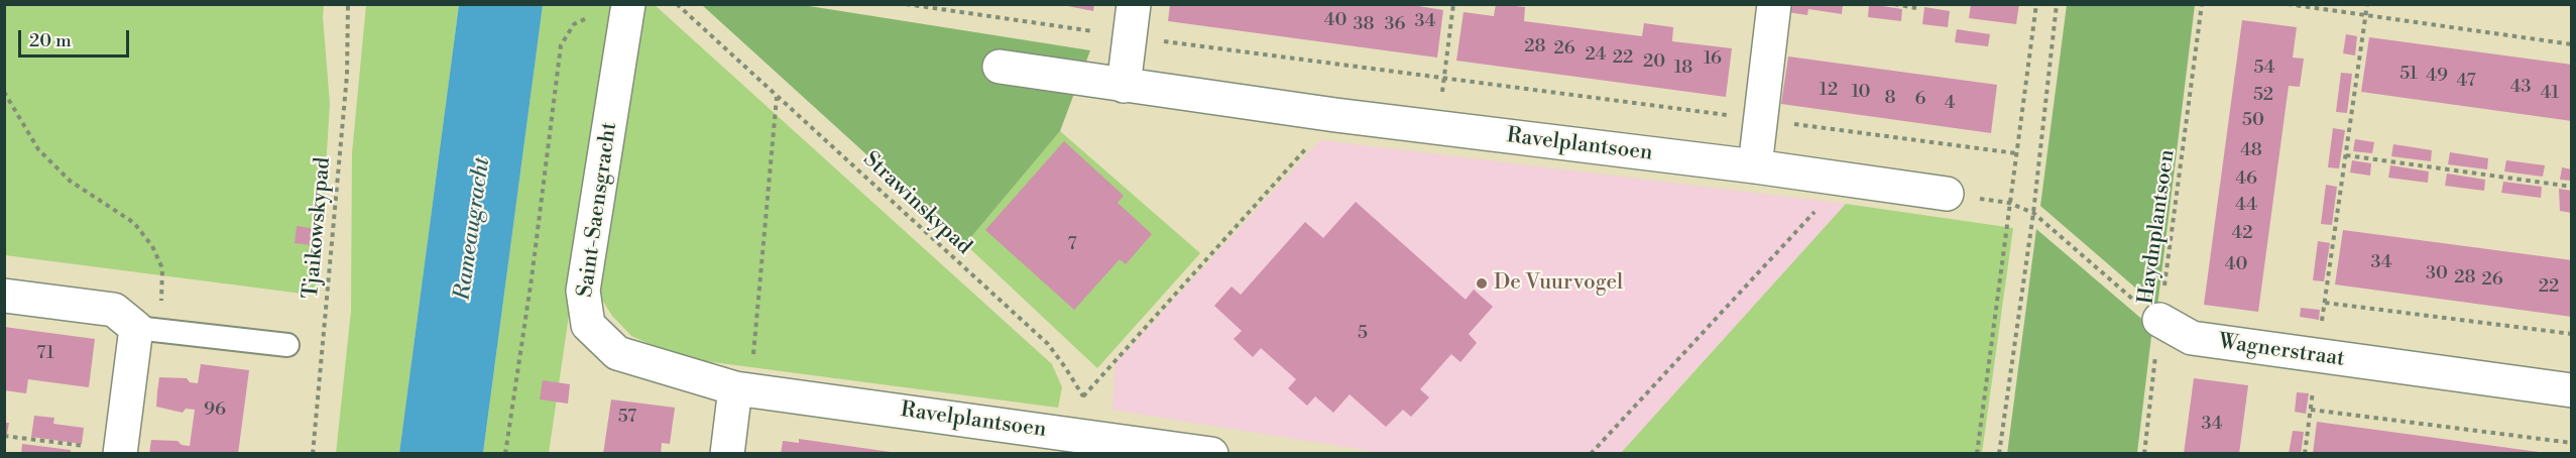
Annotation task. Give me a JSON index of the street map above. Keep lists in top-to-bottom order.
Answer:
{
  "streets": {
    "street": ["Ravelplantsoen", "Saint-Saensgracht", "Wagnerstraat"],
    "path": ["Strawinskypad", "Haydnplantsoen", "Tjaikowskypad"]
  },
  "crossings": [
    ["Ravelplantsoen", "Saint-Saensgracht"],
    ["Haydnplantsoen", "Wagnerstraat"]
  ],
  "water": ["Rameaugracht"],
  "places": ["De Vuurvogel"],
  "house_numbers": [
    "40",
    "34",
    "38",
    "36",
    "28",
    "26",
    "24",
    "22",
    "16",
    "20",
    "18",
    "54",
    "51",
    "49",
    "47",
    "43",
    "12",
    "10",
    "41",
    "52",
    "8",
    "6",
    "4",
    "50",
    "48",
    "46",
    "44",
    "42",
    "7",
    "34",
    "40",
    "30",
    "28",
    "26",
    "22",
    "5",
    "71",
    "96",
    "57",
    "34"
  ],
  "scale_bar": "20 m"
}
